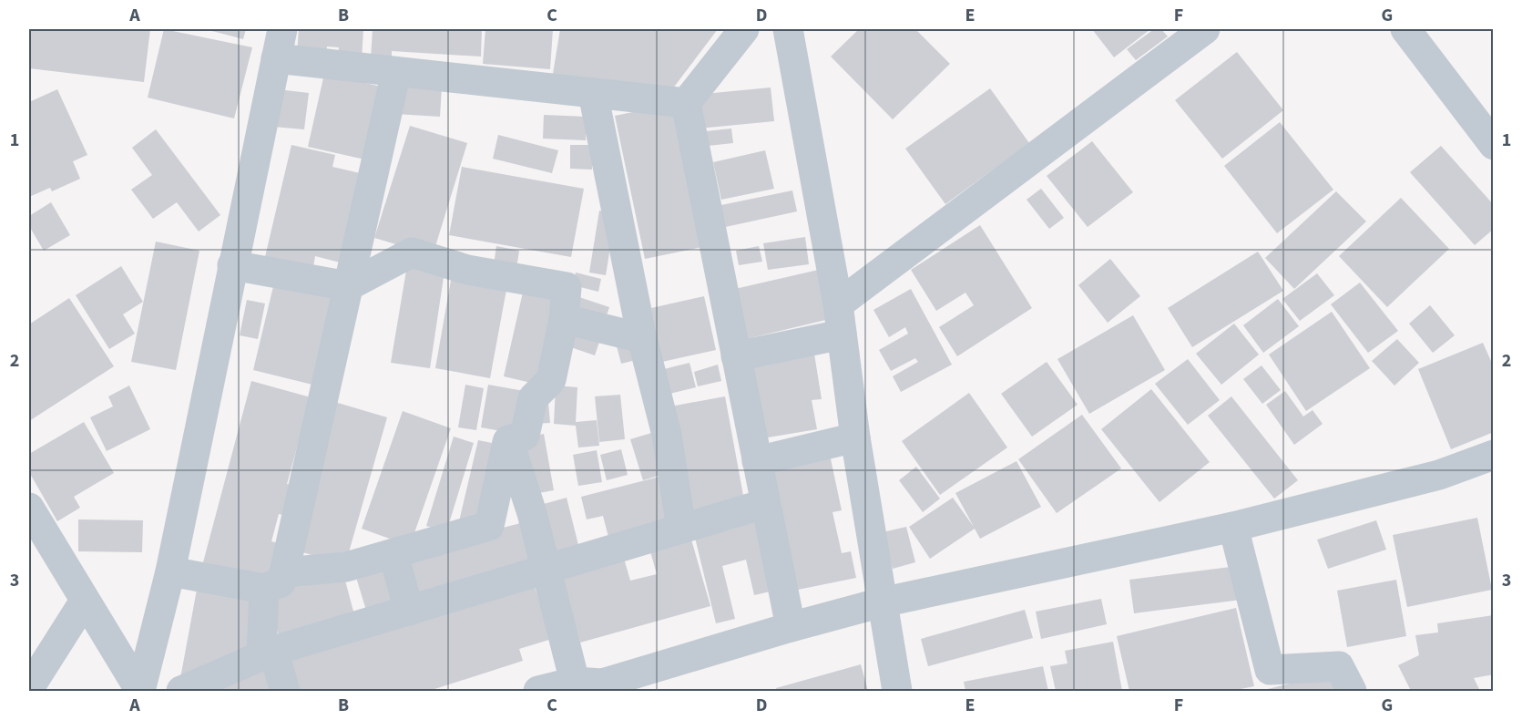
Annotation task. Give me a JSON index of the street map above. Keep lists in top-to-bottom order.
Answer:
{
  "grid": {
    "columns": [
      "A",
      "B",
      "C",
      "D",
      "E",
      "F",
      "G"
    ],
    "rows": ["1", "2", "3"]
  }
}
